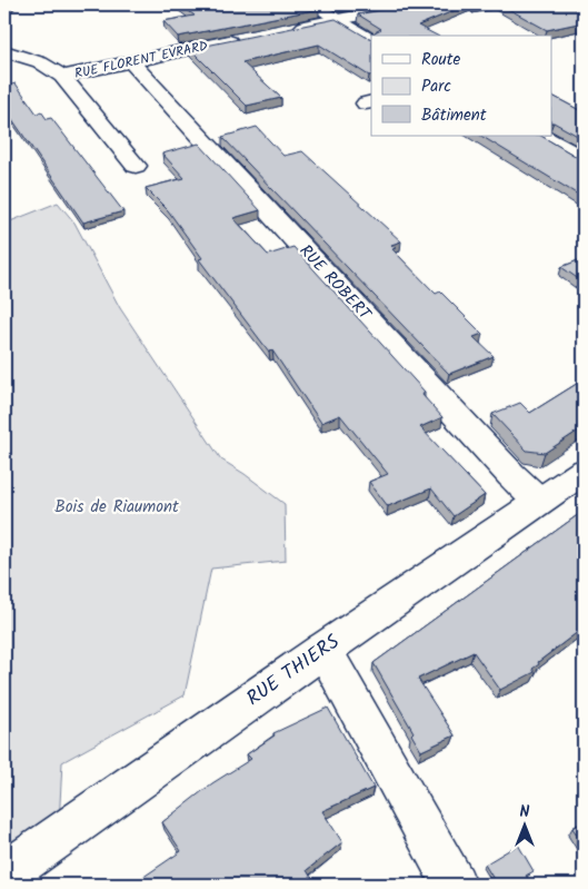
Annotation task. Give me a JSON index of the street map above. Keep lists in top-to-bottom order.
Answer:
{
  "streets": {
    "street": ["RUE FLORENT EVRARD", "RUE ROBERT", "RUE THIERS"]
  },
  "crossings": [
    ["RUE FLORENT EVRARD", "RUE ROBERT"],
    ["RUE ROBERT", "RUE THIERS"]
  ],
  "parks": ["Bois de Riaumont"],
  "legend": ["Route", "Parc", "Bâtiment"],
  "north": "top"
}
